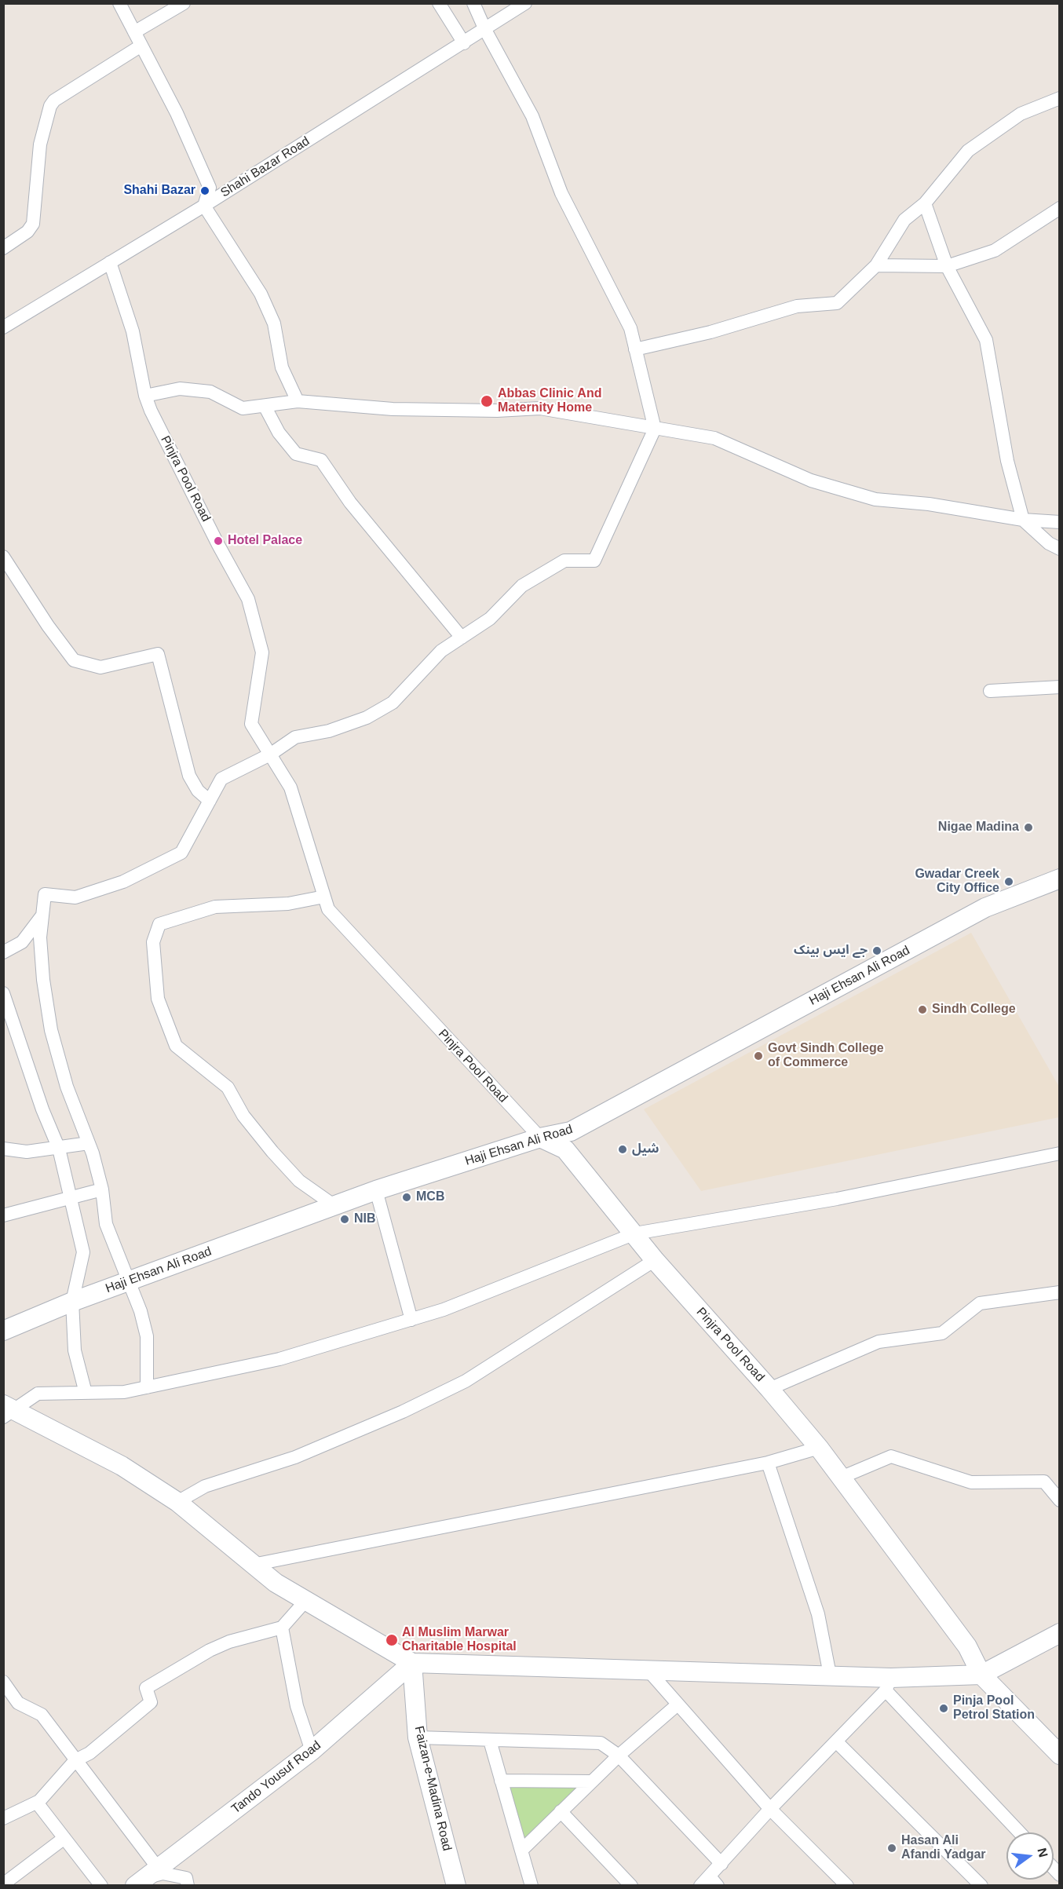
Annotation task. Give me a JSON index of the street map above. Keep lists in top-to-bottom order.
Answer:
{
  "streets": {
    "street": [
      "Shahi Bazar Road",
      "Pinjra Pool Road",
      "Haji Ehsan Ali Road",
      "Tando Yousuf Road",
      "Faizan-e-Madina Road"
    ]
  },
  "crossings": [
    ["Shahi Bazar Road", "Pinjra Pool Road"],
    ["Pinjra Pool Road", "Haji Ehsan Ali Road"],
    ["Tando Yousuf Road", "Faizan-e-Madina Road"]
  ],
  "places": [
    "Shahi Bazar",
    "Abbas Clinic And Maternity Home",
    "Hotel Palace",
    "Nigae Madina",
    "Gwadar Creek City Office",
    "جے ایس بینک",
    "Sindh College",
    "Govt Sindh College of Commerce",
    "شیل",
    "MCB",
    "NIB",
    "Al Muslim Marwar Charitable Hospital",
    "Pinja Pool Petrol Station",
    "Hasan Ali Afandi Yadgar"
  ],
  "north": "right"
}
